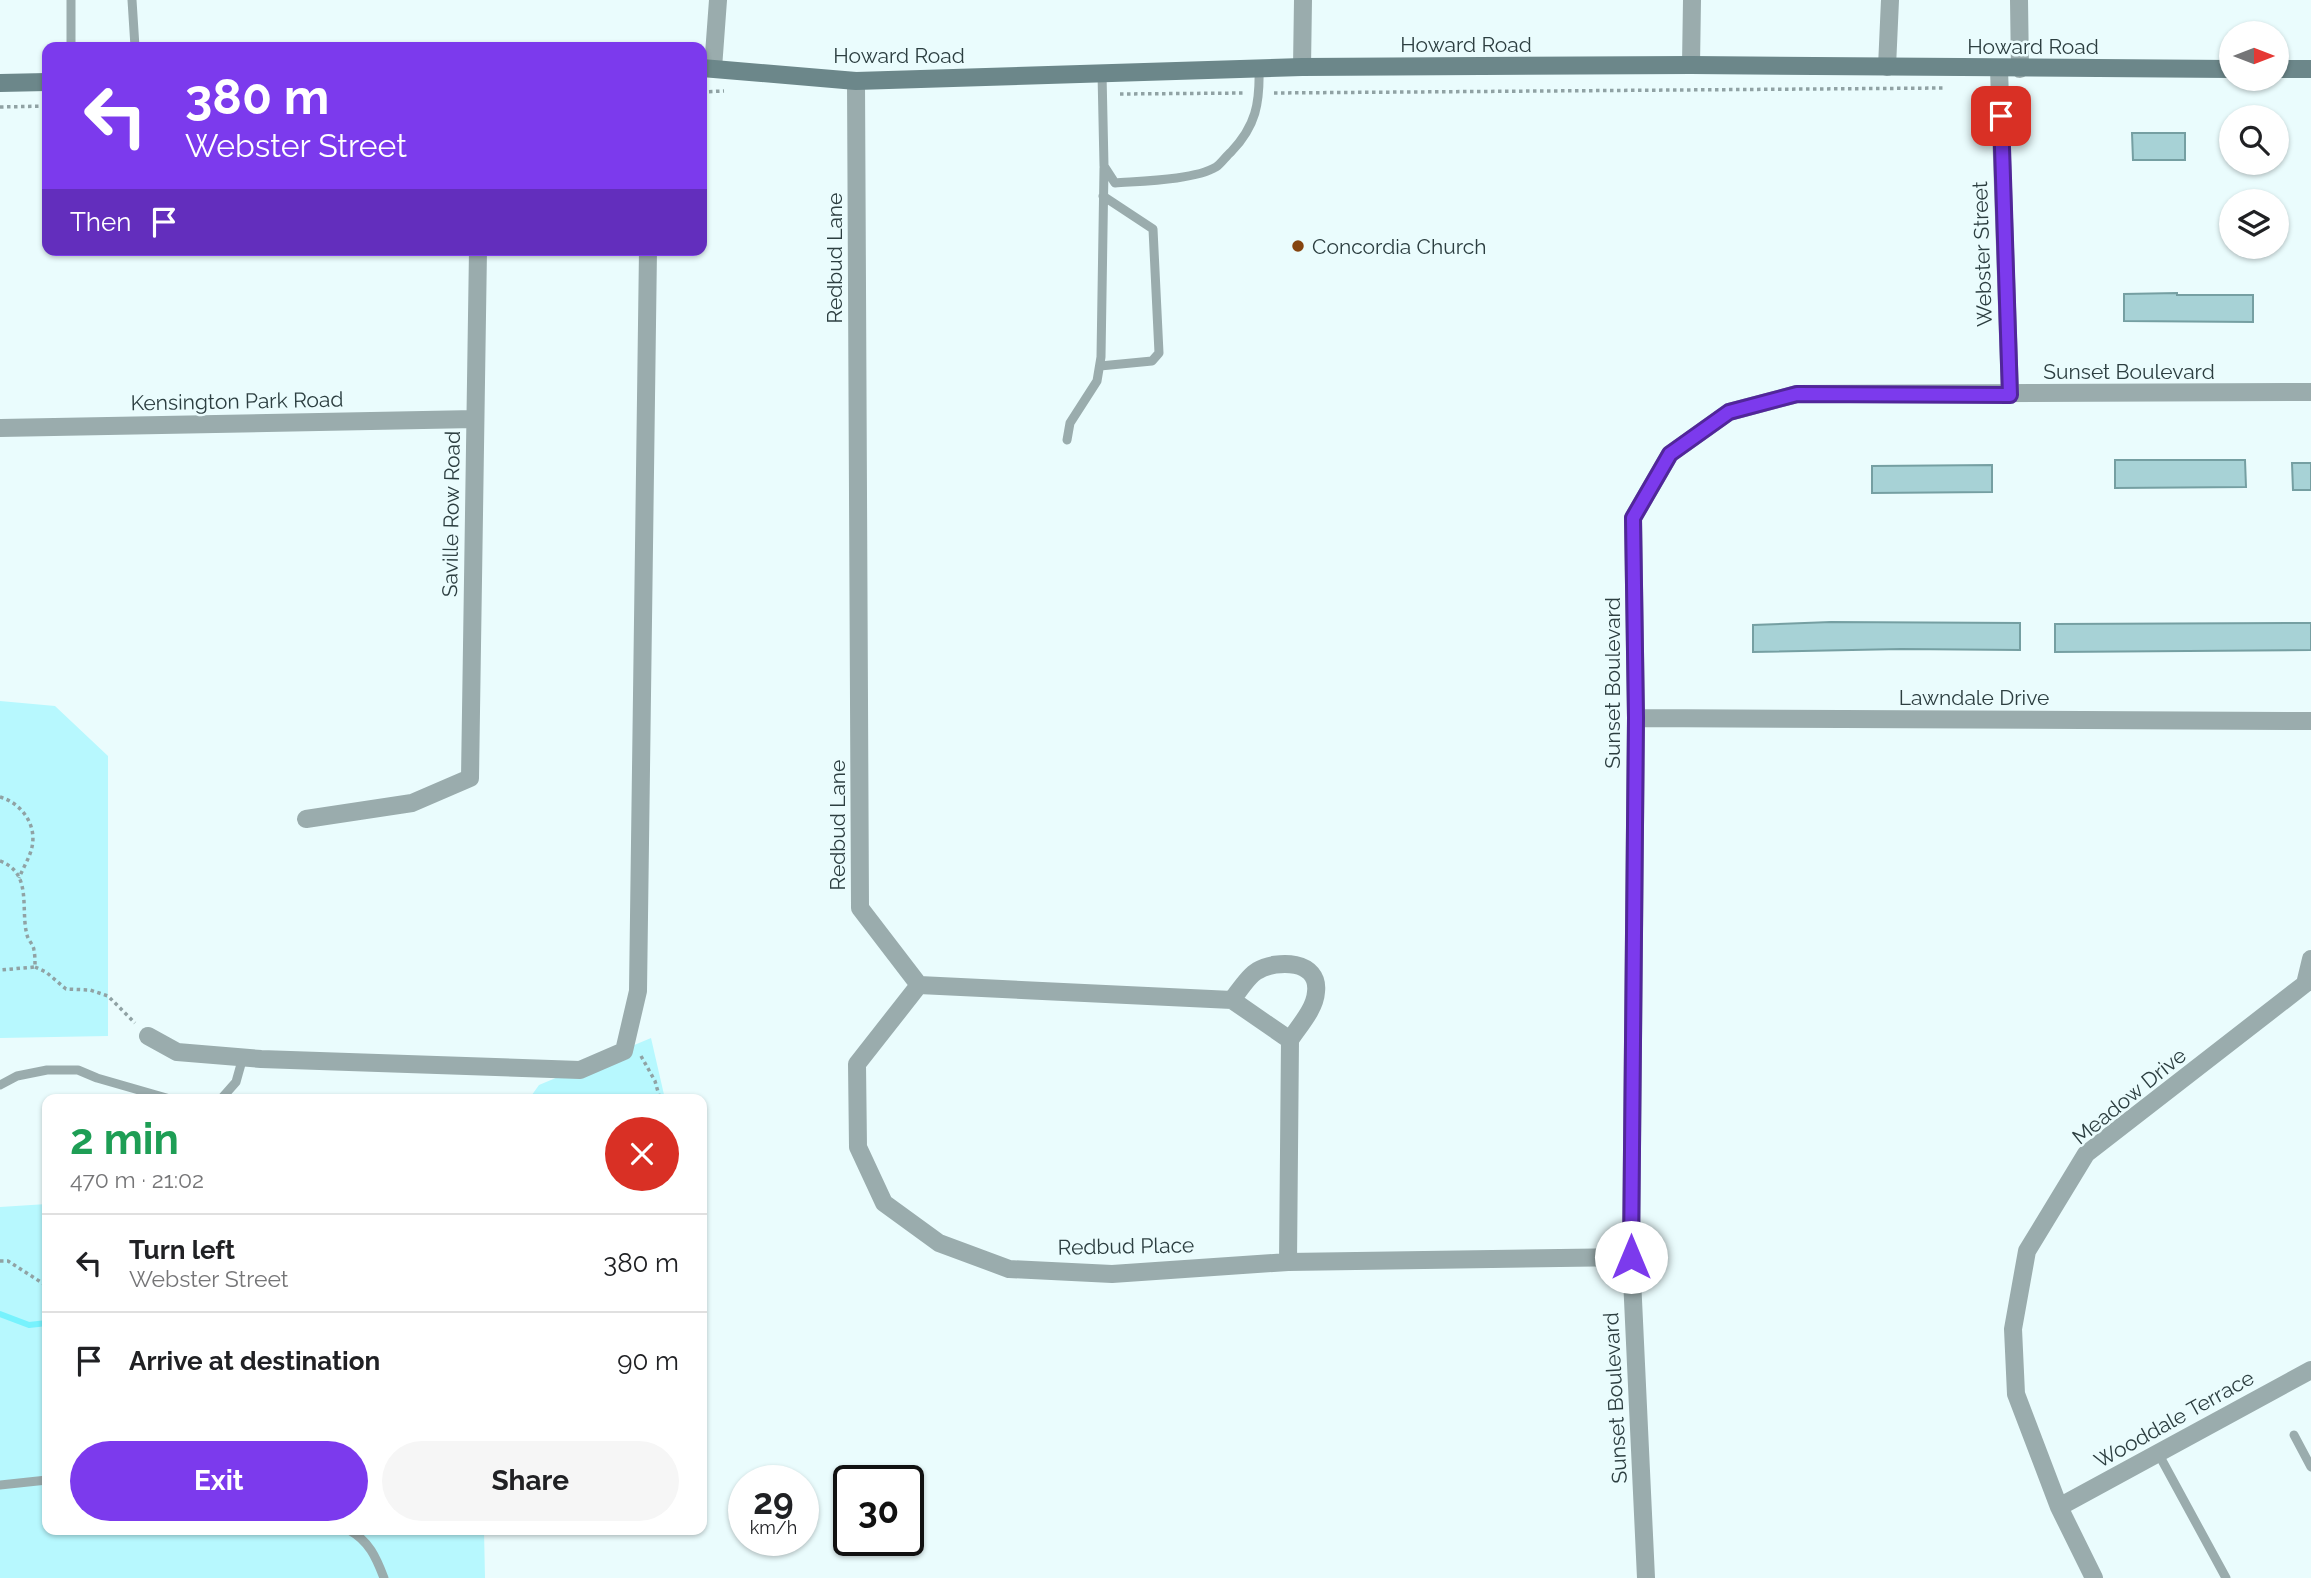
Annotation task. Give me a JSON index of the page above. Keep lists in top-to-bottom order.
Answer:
{
  "streets": {
    "street": [
      "Howard Road",
      "Webster Street",
      "Redbud Lane",
      "Sunset Boulevard",
      "Kensington Park Road",
      "Saville Row Road",
      "Lawndale Drive",
      "Meadow Drive",
      "Redbud Place",
      "Wooddale Terrace"
    ]
  },
  "crossings": [
    ["Howard Road", "Webster Street"],
    ["Howard Road", "Redbud Lane"],
    ["Webster Street", "Sunset Boulevard"],
    ["Redbud Lane", "Redbud Place"],
    ["Sunset Boulevard", "Lawndale Drive"],
    ["Sunset Boulevard", "Redbud Place"],
    ["Kensington Park Road", "Saville Row Road"],
    ["Meadow Drive", "Wooddale Terrace"]
  ],
  "places": ["Concordia Church"],
  "north": "right",
  "page": {
    "turn": ["380 m", "Webster Street"],
    "then": "Then",
    "heading": ["2 min", "470 m · 21:02"],
    "list": [
      {
        "name": "Turn left",
        "note": "Webster Street",
        "value": "380 m"
      },
      {
        "name": "Arrive at destination",
        "value": "90 m"
      }
    ],
    "buttons": ["Exit", "Share"],
    "speed": "29 km/h",
    "limit": "30"
  }
}
